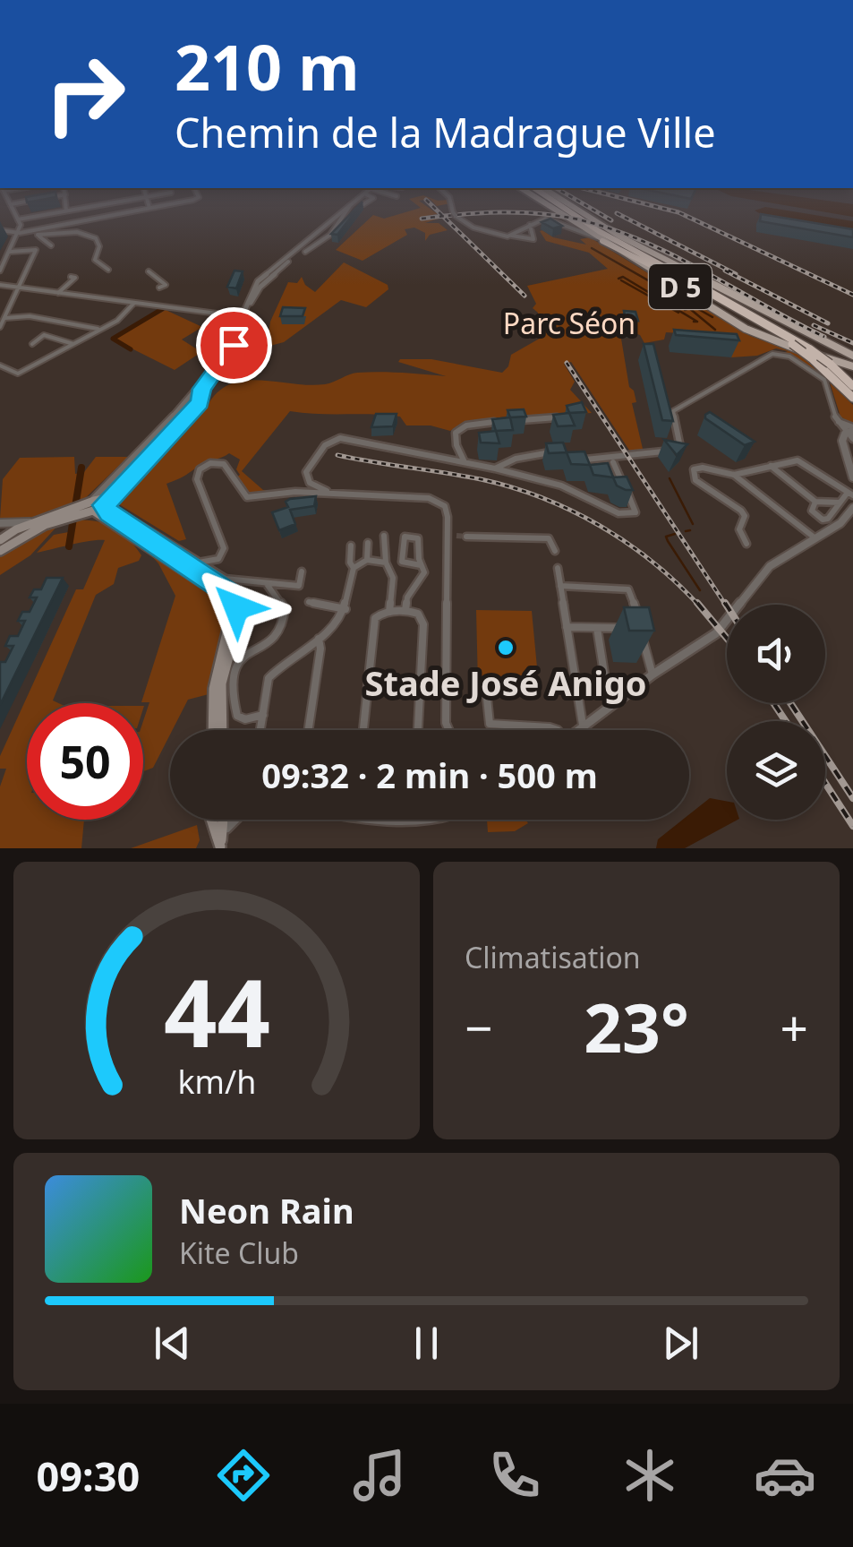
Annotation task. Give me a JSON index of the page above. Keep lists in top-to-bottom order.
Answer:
{
  "streets": {
    "main road": ["D 5"]
  },
  "parks": ["Parc Séon"],
  "places": ["Stade José Anigo"],
  "page": {
    "turn": ["210 m", "Chemin de la Madrague Ville"],
    "limit": "50",
    "trip": "09:32 · 2 min · 500 m",
    "tile": "Climatisation",
    "heat": ["−", "23°", "+"],
    "song": ["Neon Rain", "Kite Club"],
    "tabs": "09:30",
    "gauge": ["44", "km/h"]
  }
}
